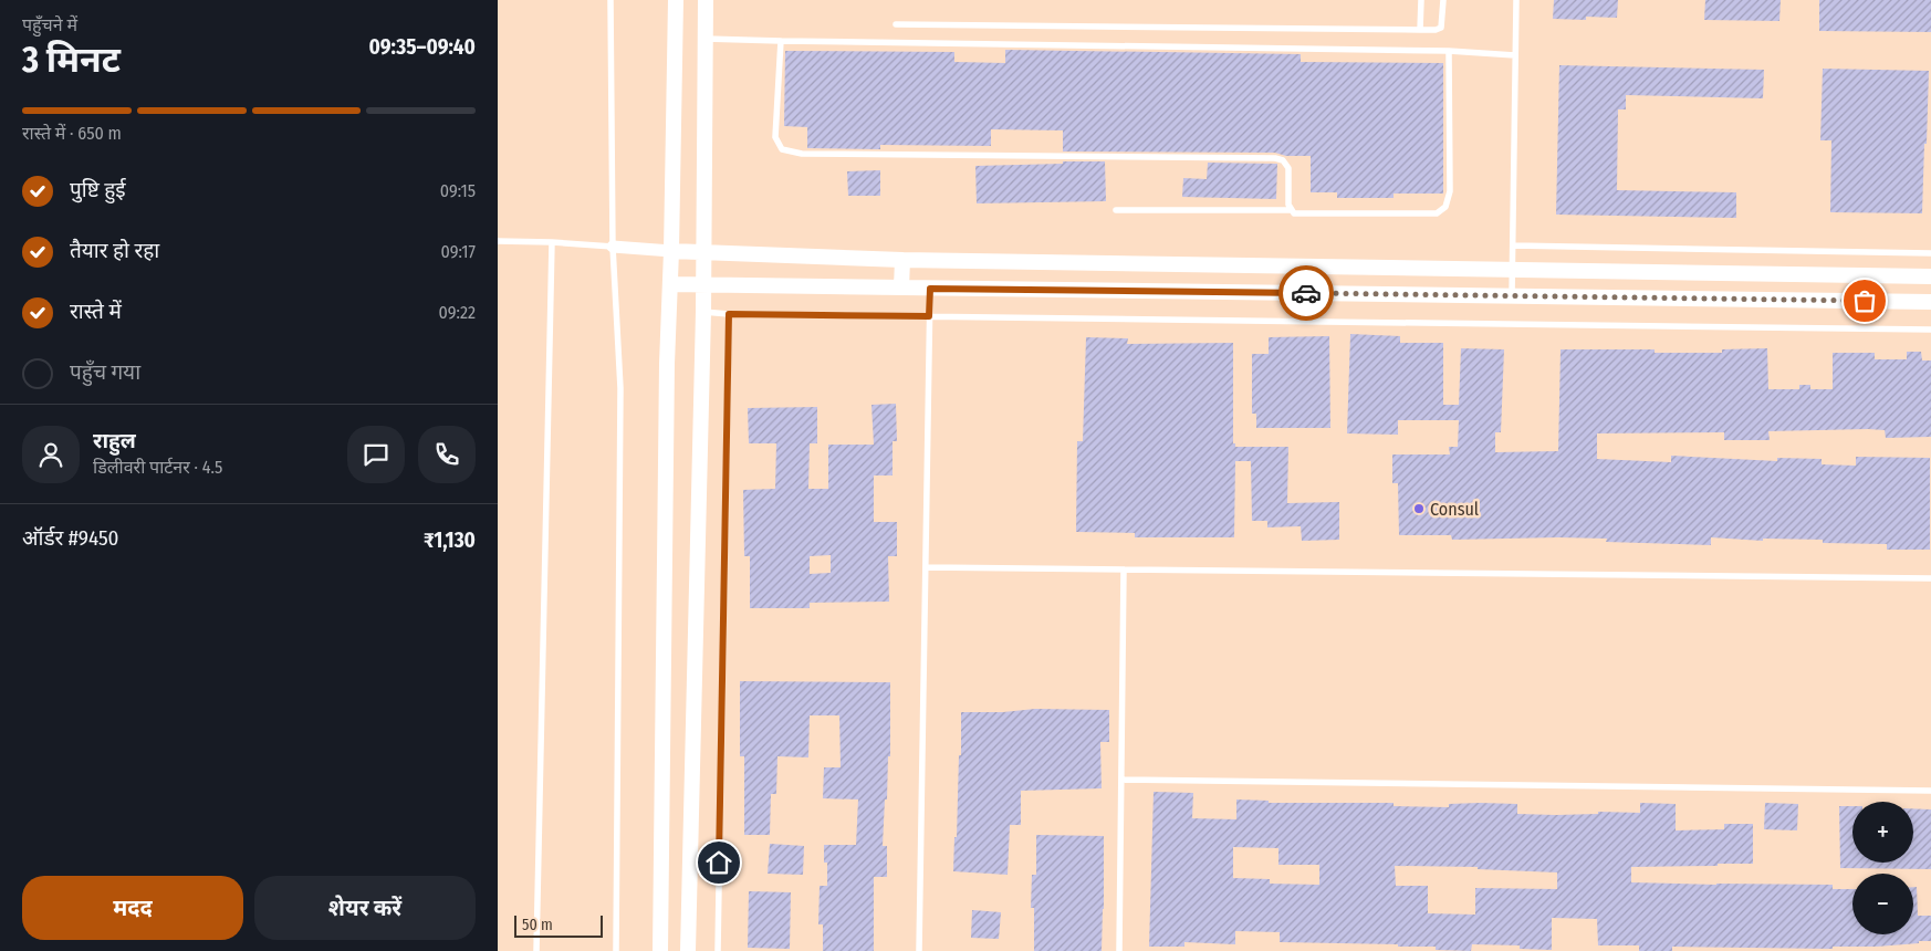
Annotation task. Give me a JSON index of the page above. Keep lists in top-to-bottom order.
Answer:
{
  "places": ["Consul"],
  "scale_bar": "50 m",
  "page": {
    "heading": ["3 मिनट", "पहुँचने में", "09:35–09:40"],
    "panel": [
      "राहुल",
      "डिलीवरी पार्टनर · 4.5",
      "ऑर्डर #9450",
      "₹1,130"
    ],
    "bar": "रास्ते में · 650 m",
    "list": [
      ["पुष्टि हुई", "09:15"],
      ["तैयार हो रहा", "09:17"],
      ["रास्ते में", "09:22"],
      "पहुँच गया"
    ],
    "map_buttons": ["+", "−"],
    "buttons": ["मदद", "शेयर करें"],
    "scale": "50 m"
  }
}
